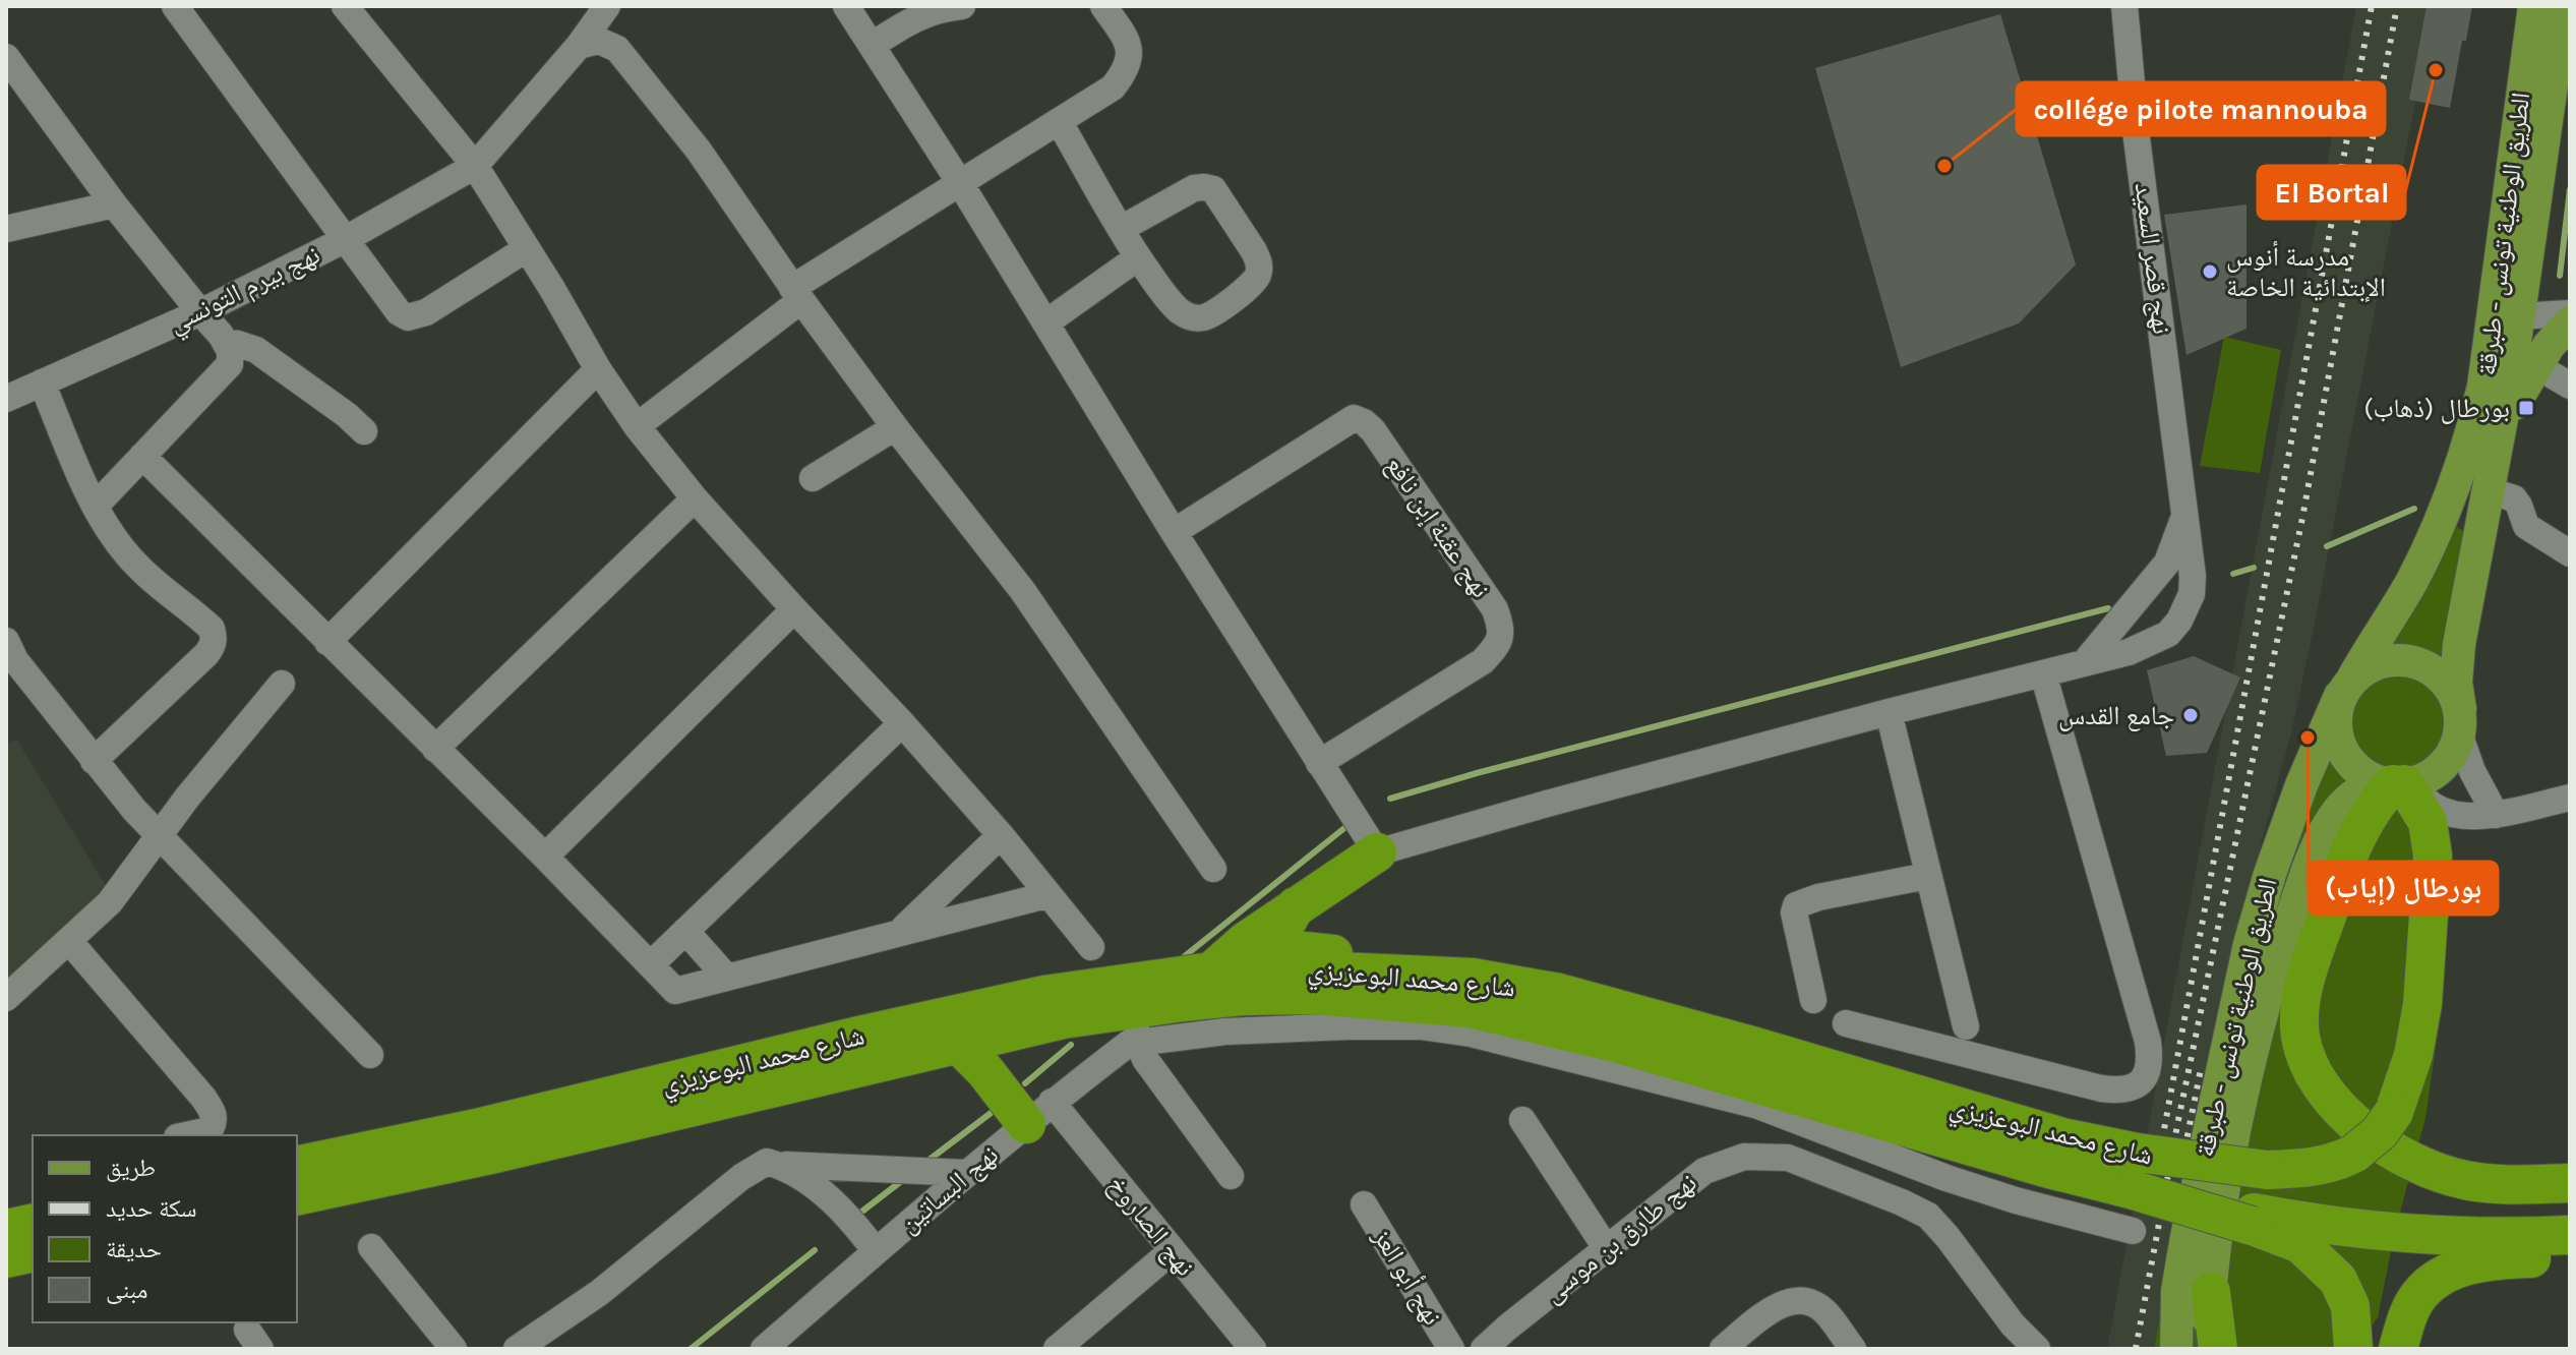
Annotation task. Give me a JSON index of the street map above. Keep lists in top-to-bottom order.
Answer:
{
  "streets": {
    "highway": ["شارع محمد البوعزيزي"],
    "main road": ["الطريق الوطنية تونس - طبرقة"],
    "street": [
      "نهج قصر السعيد",
      "نهج بيرم التونسي",
      "نهج عقبة إبن نافع",
      "نهج البساتين",
      "نهج الصاروخ",
      "نهج طارق بن موسى",
      "نهج أبو العز"
    ]
  },
  "crossings": [
    ["نهج البساتين", "نهج الصاروخ"]
  ],
  "places": {
    "other": [
      "El Bortal",
      "collége pilote mannouba",
      "مدرسة أنوس الإبتدائية الخاصة",
      "جامع القدس",
      "بورطال (إياب)"
    ],
    "transit": ["بورطال (ذهاب)"]
  },
  "legend": [
    "طريق",
    "سكة حديد",
    "حديقة",
    "مبنى"
  ]
}
